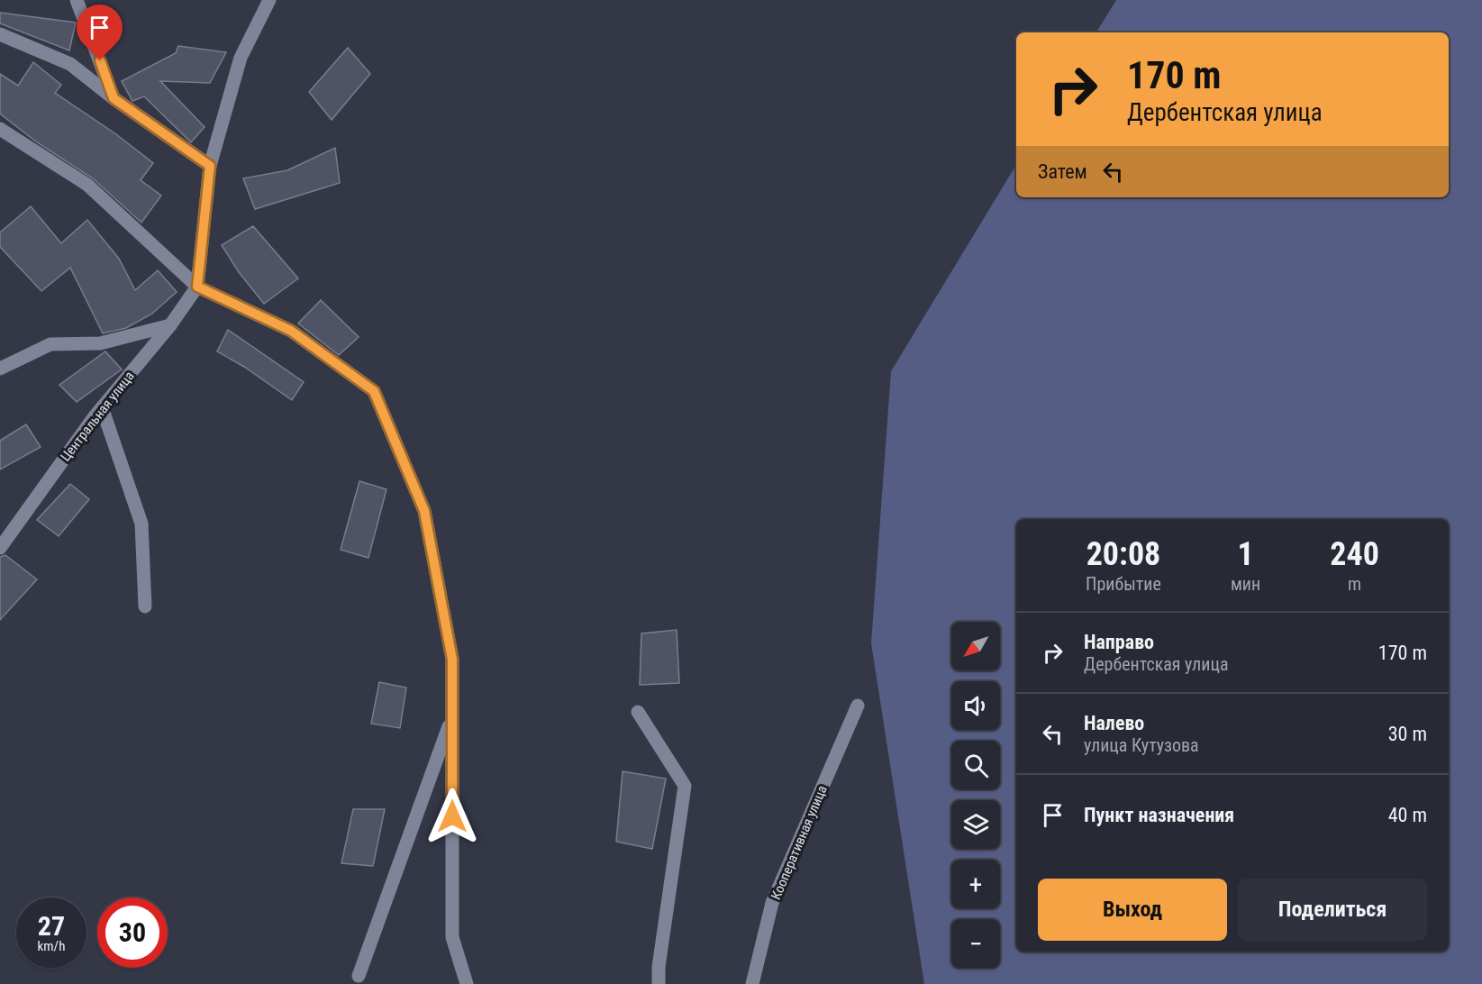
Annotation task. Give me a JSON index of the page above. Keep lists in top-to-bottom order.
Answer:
{
  "streets": {
    "street": ["Центральная улица", "Кооперативная улица"]
  },
  "north": "bottom left",
  "page": {
    "turn": ["170 m", "Дербентская улица"],
    "then": "Затем",
    "eta": [
      "20:08",
      "Прибытие",
      "1",
      "мин",
      "240",
      "m"
    ],
    "list": [
      {
        "name": "Направо",
        "note": "Дербентская улица",
        "value": "170 m"
      },
      {
        "name": "Налево",
        "note": "улица Кутузова",
        "value": "30 m"
      },
      {
        "name": "Пункт назначения",
        "value": "40 m"
      }
    ],
    "map_buttons": ["+", "−"],
    "buttons": ["Выход", "Поделиться"],
    "speed": "27 km/h",
    "limit": "30"
  }
}
